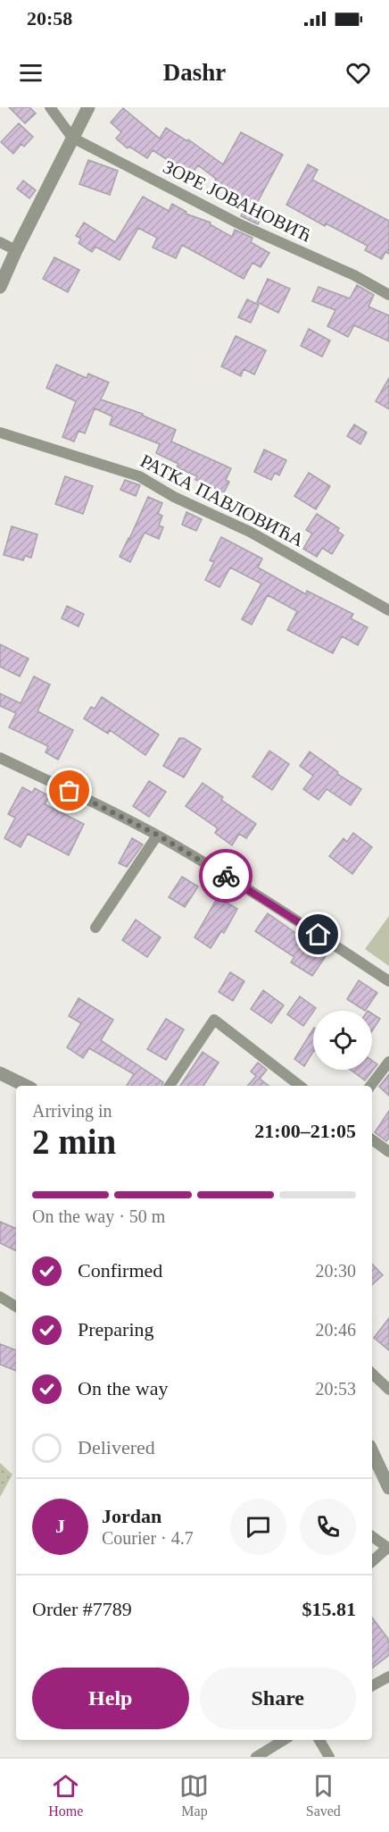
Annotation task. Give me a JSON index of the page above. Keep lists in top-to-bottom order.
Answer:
{
  "streets": {
    "street": ["ЗОРЕ ЈОВАНОВИЋ", "РАТКА ПАВЛОВИЋА"]
  },
  "page": {
    "status": "20:58",
    "header": "Dashr",
    "heading": ["2 min", "Arriving in", "21:00–21:05"],
    "panel": [
      "Jordan",
      "Courier · 4.7",
      "Order #7789",
      "$15.81"
    ],
    "bar": "On the way · 50 m",
    "list": [
      ["Confirmed", "20:30"],
      ["Preparing", "20:46"],
      ["On the way", "20:53"],
      "Delivered"
    ],
    "round": "J",
    "buttons": ["Help", "Share"],
    "tabs": ["Home", "Map", "Saved"]
  }
}
